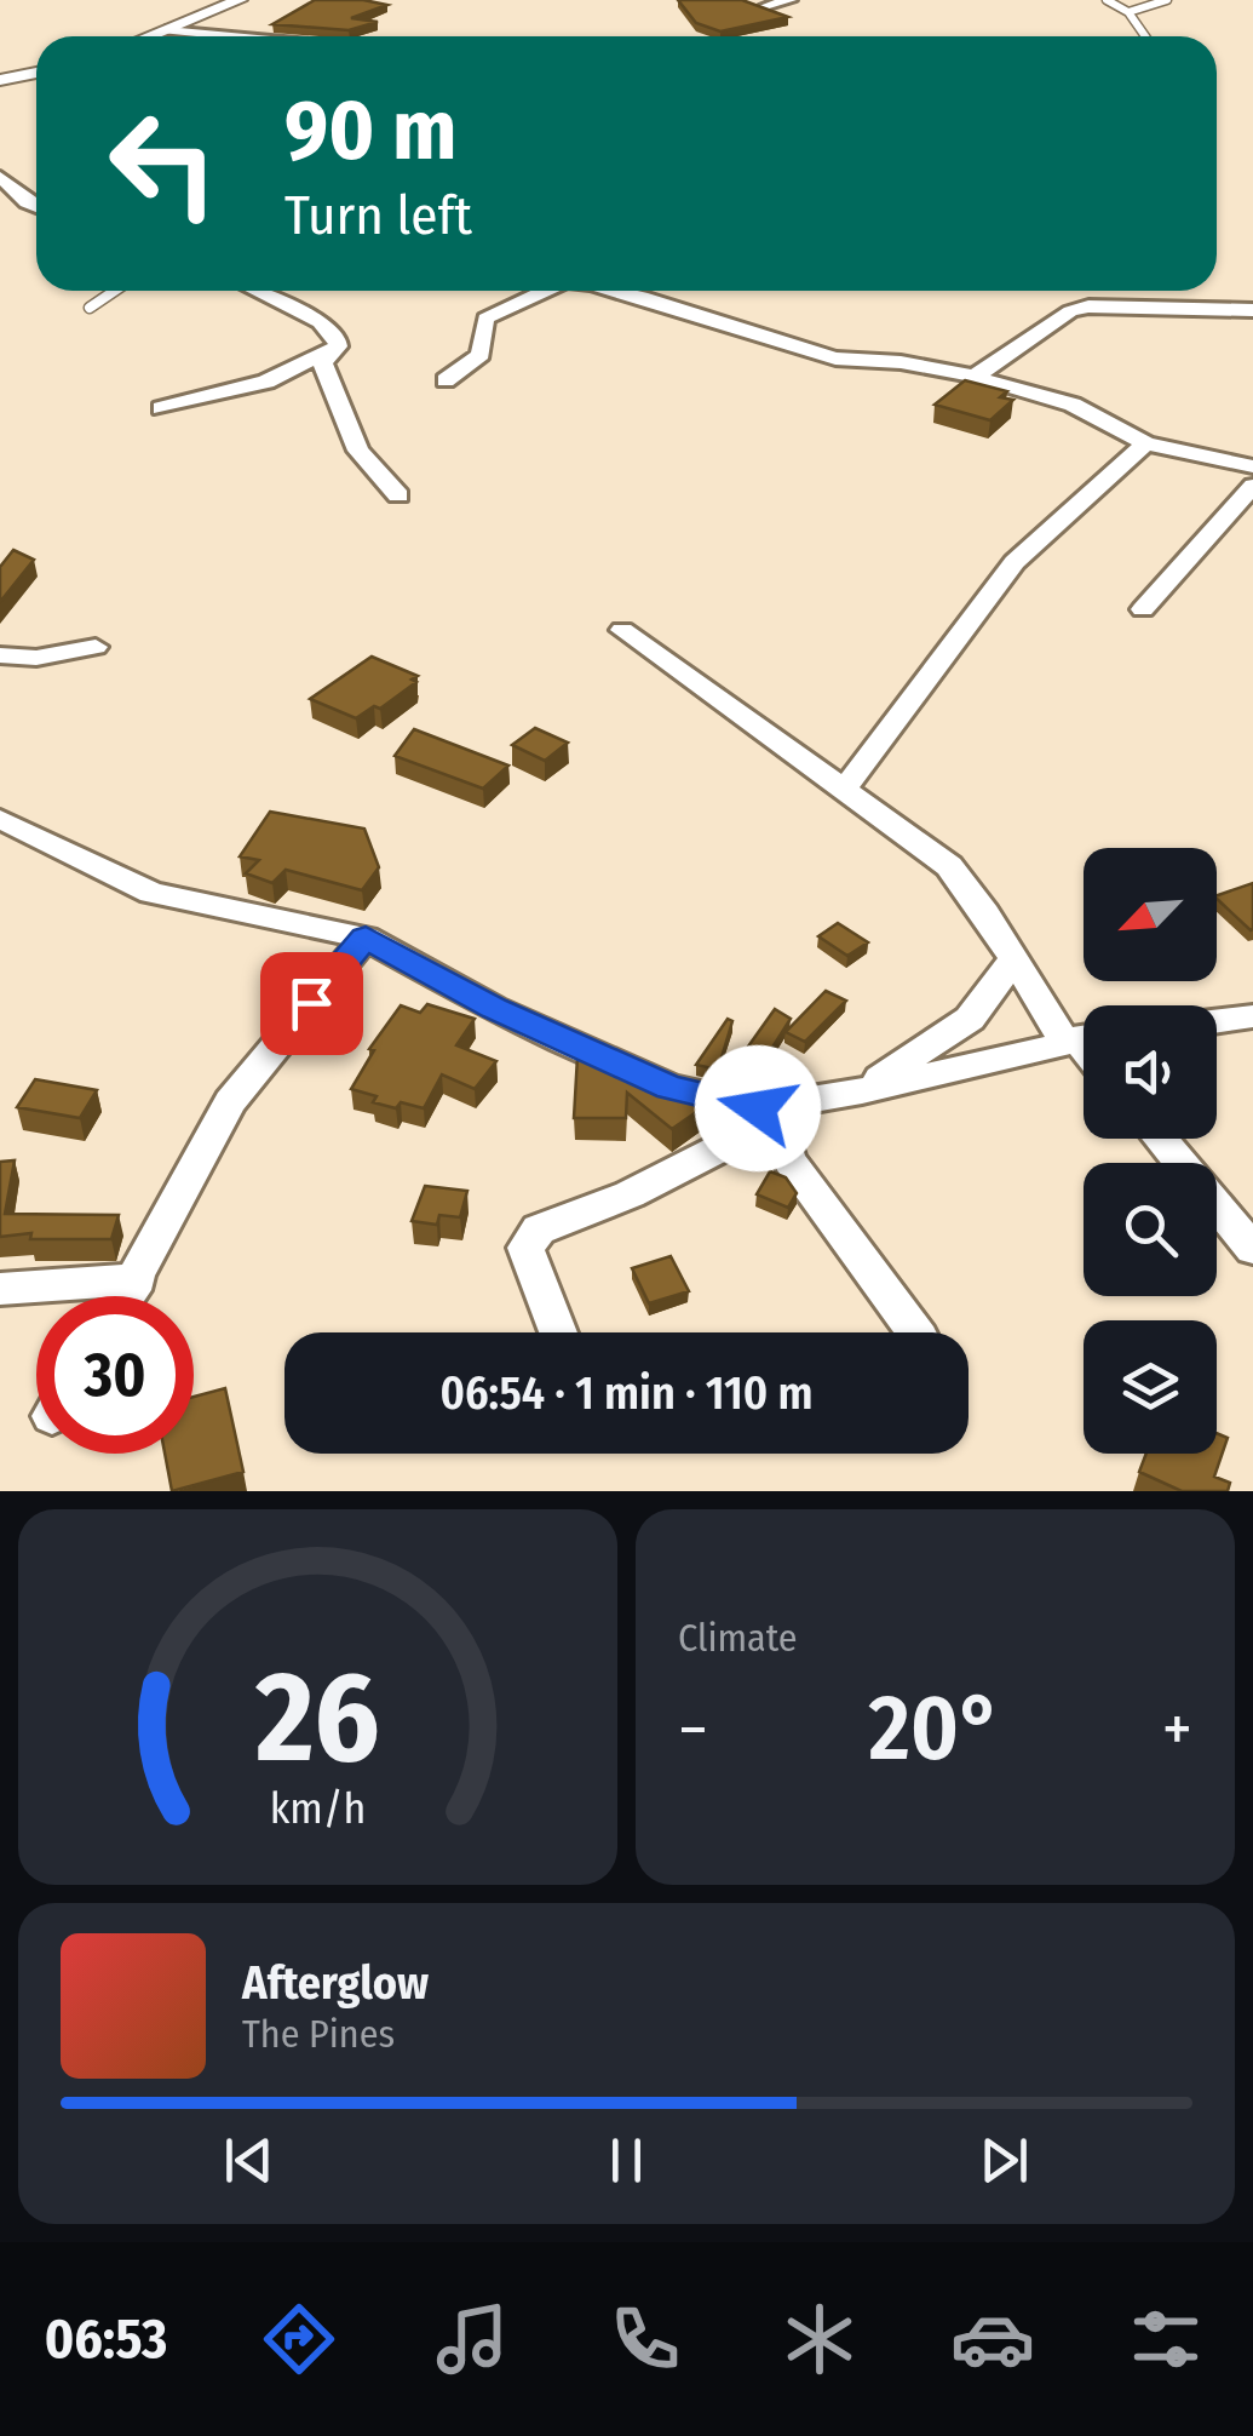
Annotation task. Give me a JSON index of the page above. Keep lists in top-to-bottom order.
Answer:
{
  "north": "bottom left",
  "page": {
    "turn": ["90 m", "Turn left"],
    "limit": "30",
    "trip": "06:54 · 1 min · 110 m",
    "tile": "Climate",
    "heat": ["−", "20°", "+"],
    "song": ["Afterglow", "The Pines"],
    "tabs": "06:53",
    "gauge": ["26", "km/h"]
  }
}
